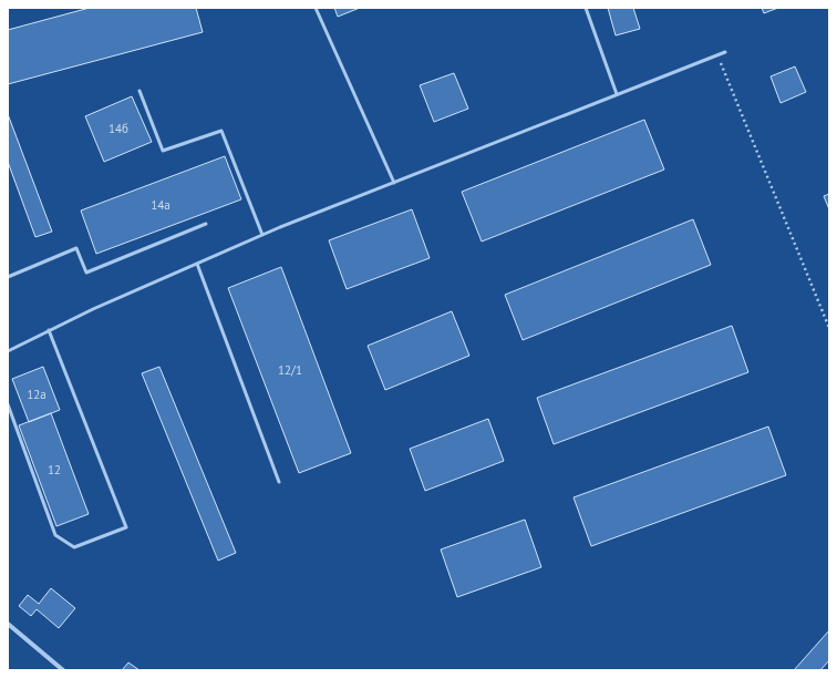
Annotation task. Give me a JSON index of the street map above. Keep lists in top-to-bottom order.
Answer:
{
  "house_numbers": [
    "14б",
    "14а",
    "12/1",
    "12а",
    "12"
  ]
}
